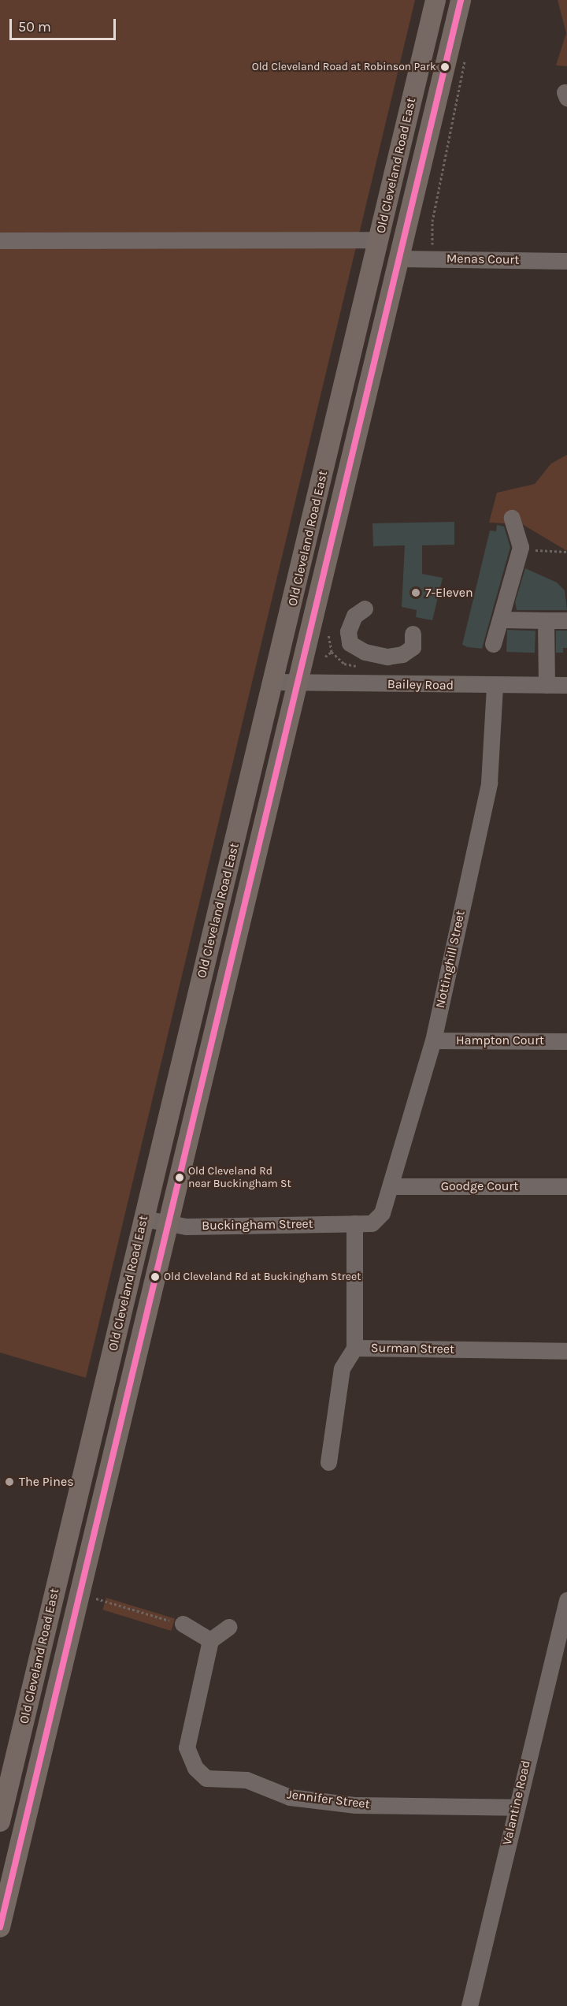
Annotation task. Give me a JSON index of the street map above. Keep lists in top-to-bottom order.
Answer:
{
  "streets": {
    "main road": ["Old Cleveland Road East"],
    "street": [
      "Menas Court",
      "Bailey Road",
      "Nottinghill Street",
      "Hampton Court",
      "Goodge Court",
      "Buckingham Street",
      "Surman Street",
      "Jennifer Street",
      "Valantine Road"
    ]
  },
  "crossings": [
    ["Old Cleveland Road East", "Menas Court"],
    ["Old Cleveland Road East", "Bailey Road"],
    ["Old Cleveland Road East", "Buckingham Street"],
    ["Bailey Road", "Nottinghill Street"],
    ["Nottinghill Street", "Hampton Court"],
    ["Nottinghill Street", "Goodge Court"],
    ["Nottinghill Street", "Buckingham Street"],
    ["Buckingham Street", "Surman Street"],
    ["Jennifer Street", "Valantine Road"]
  ],
  "places": [
    "Old Cleveland Road at Robinson Park",
    "7-Eleven",
    "Old Cleveland Rd near Buckingham St",
    "Old Cleveland Rd at Buckingham Street",
    "The Pines"
  ],
  "scale_bar": "50 m"
}
